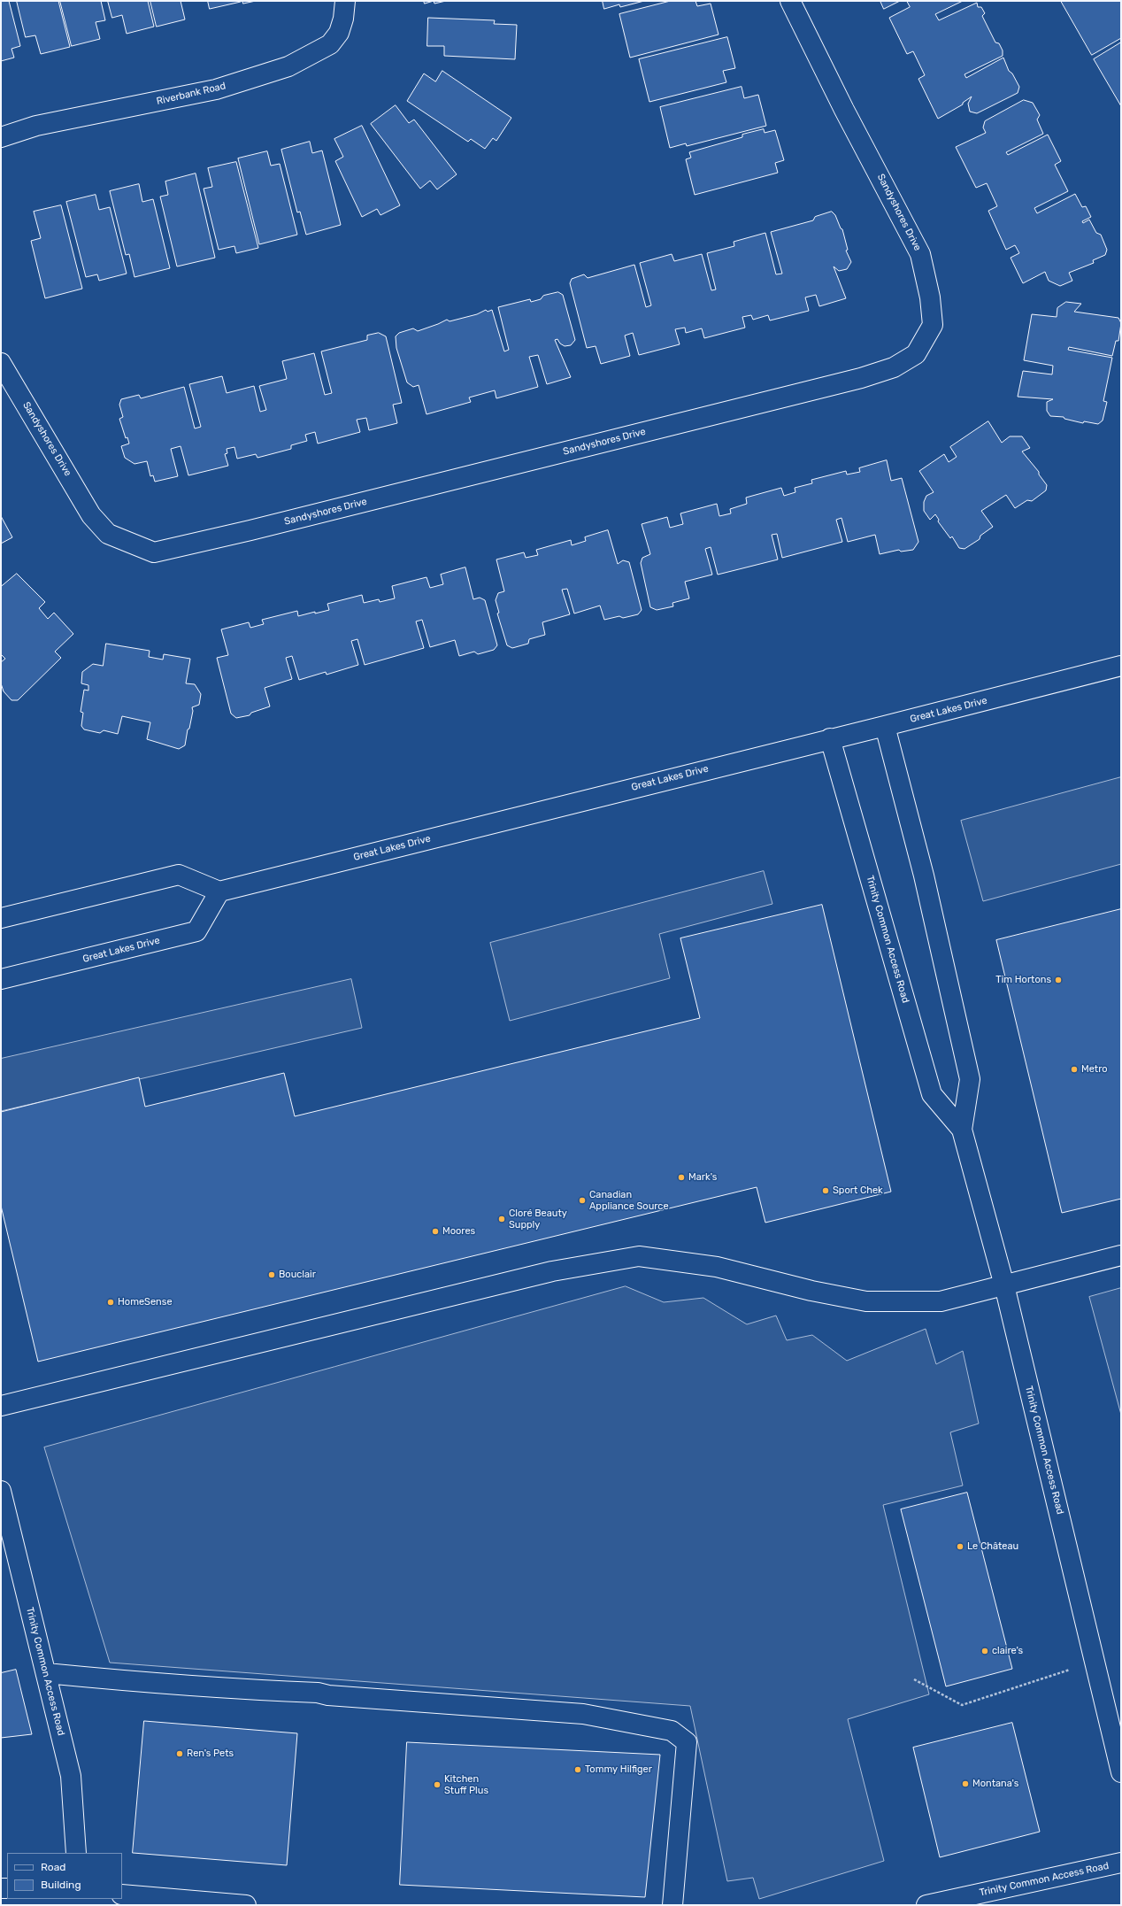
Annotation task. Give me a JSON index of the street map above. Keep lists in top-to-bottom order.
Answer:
{
  "streets": {
    "street": [
      "Riverbank Road",
      "Sandyshores Drive",
      "Great Lakes Drive",
      "Trinity Common Access Road"
    ]
  },
  "crossings": [
    ["Great Lakes Drive", "Trinity Common Access Road"]
  ],
  "places": [
    "Tim Hortons",
    "Metro",
    "Mark's",
    "Sport Chek",
    "Canadian Appliance Source",
    "Cloré Beauty Supply",
    "Moores",
    "Bouclair",
    "HomeSense",
    "Le Château",
    "claire's",
    "Ren's Pets",
    "Tommy Hilfiger",
    "Montana's",
    "Kitchen Stuff Plus"
  ],
  "legend": ["Road", "Building"]
}
